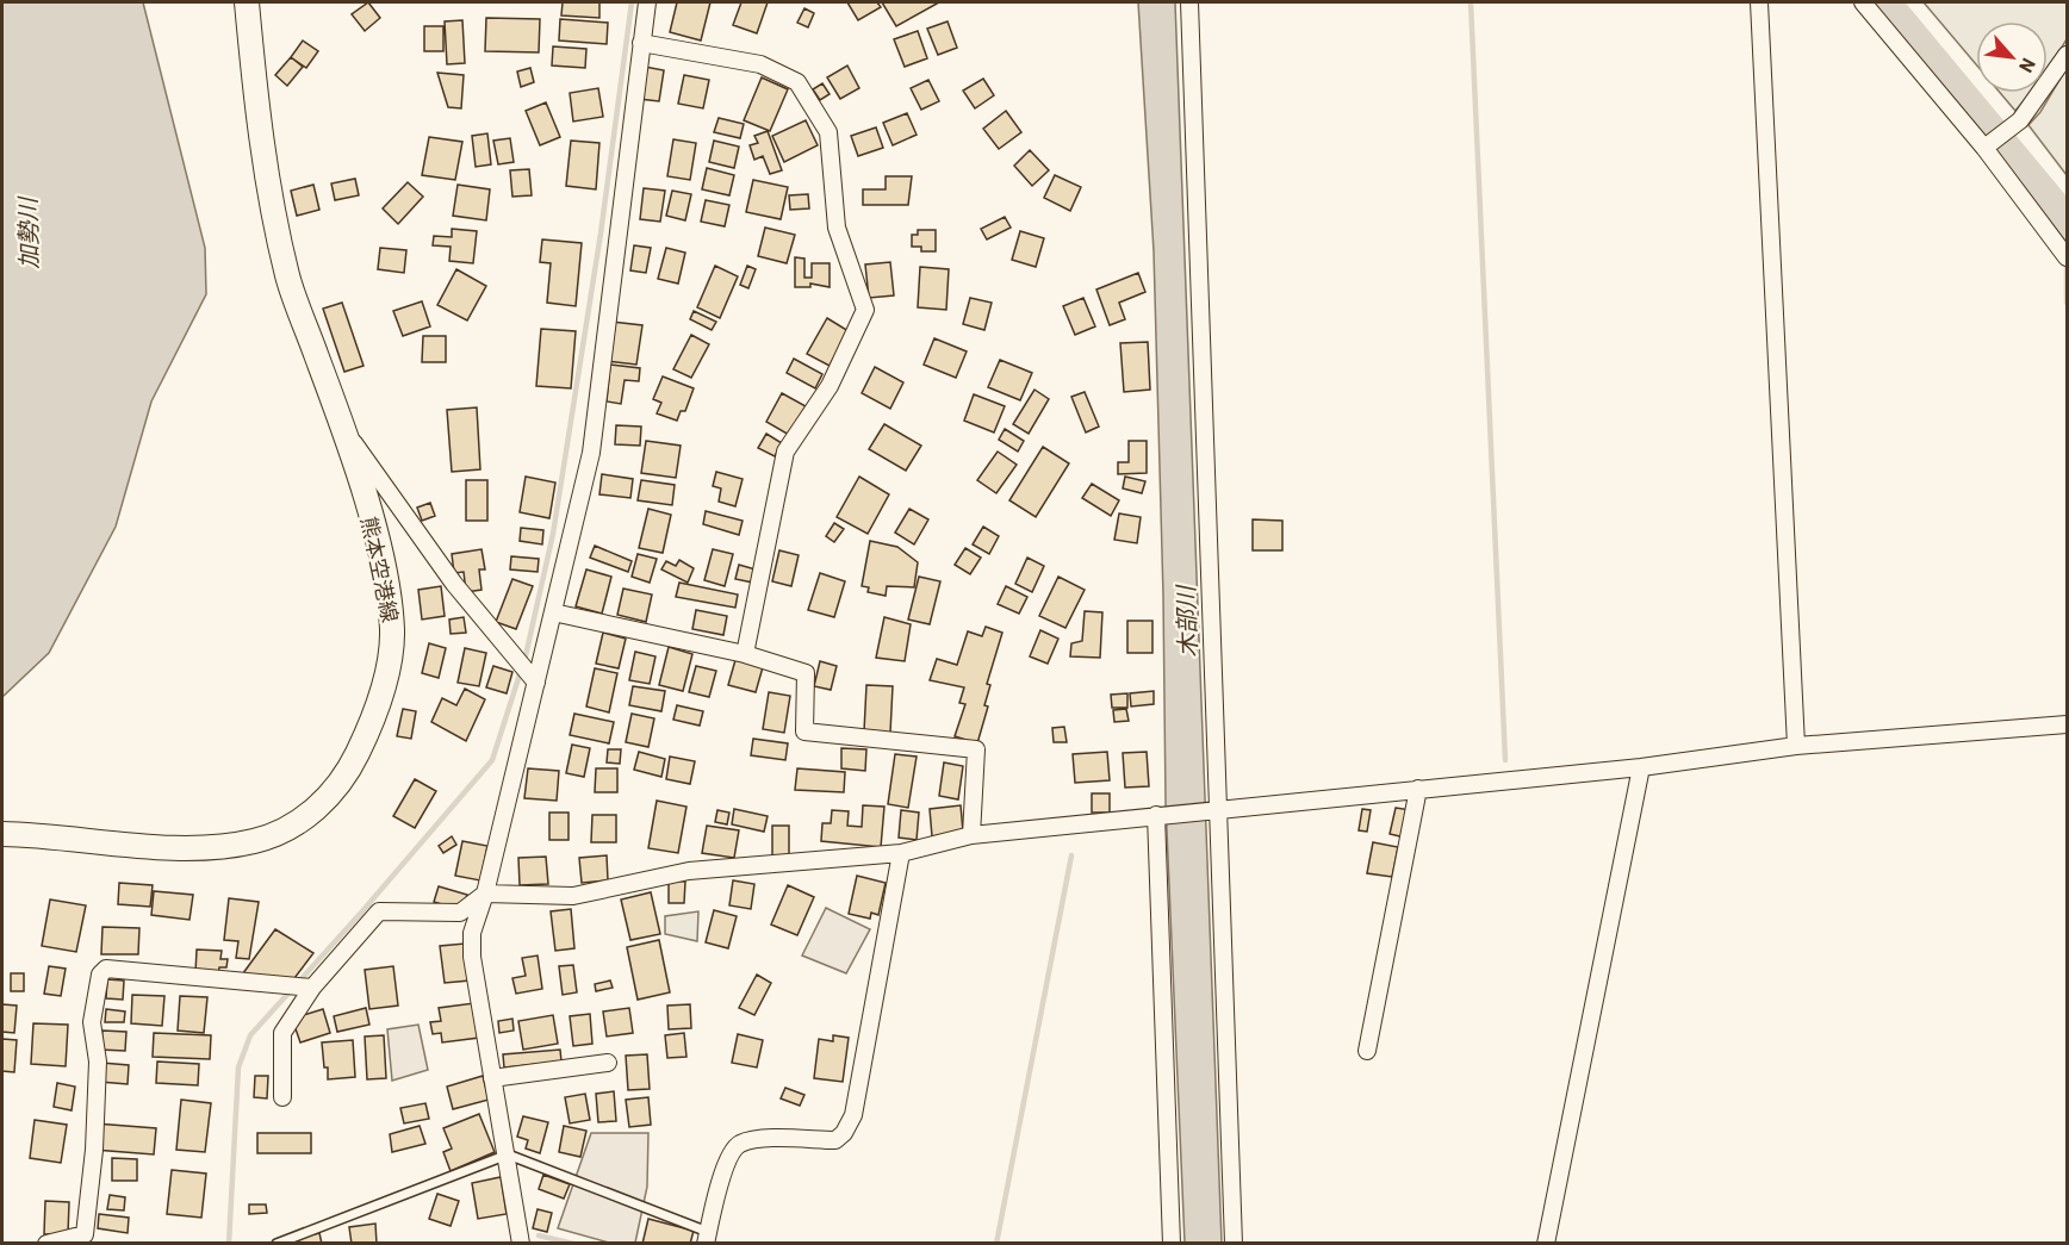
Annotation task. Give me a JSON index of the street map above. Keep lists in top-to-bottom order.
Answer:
{
  "streets": {
    "main road": ["熊本空港線"]
  },
  "water": ["加勢川", "木部川"],
  "north": "bottom right"
}
